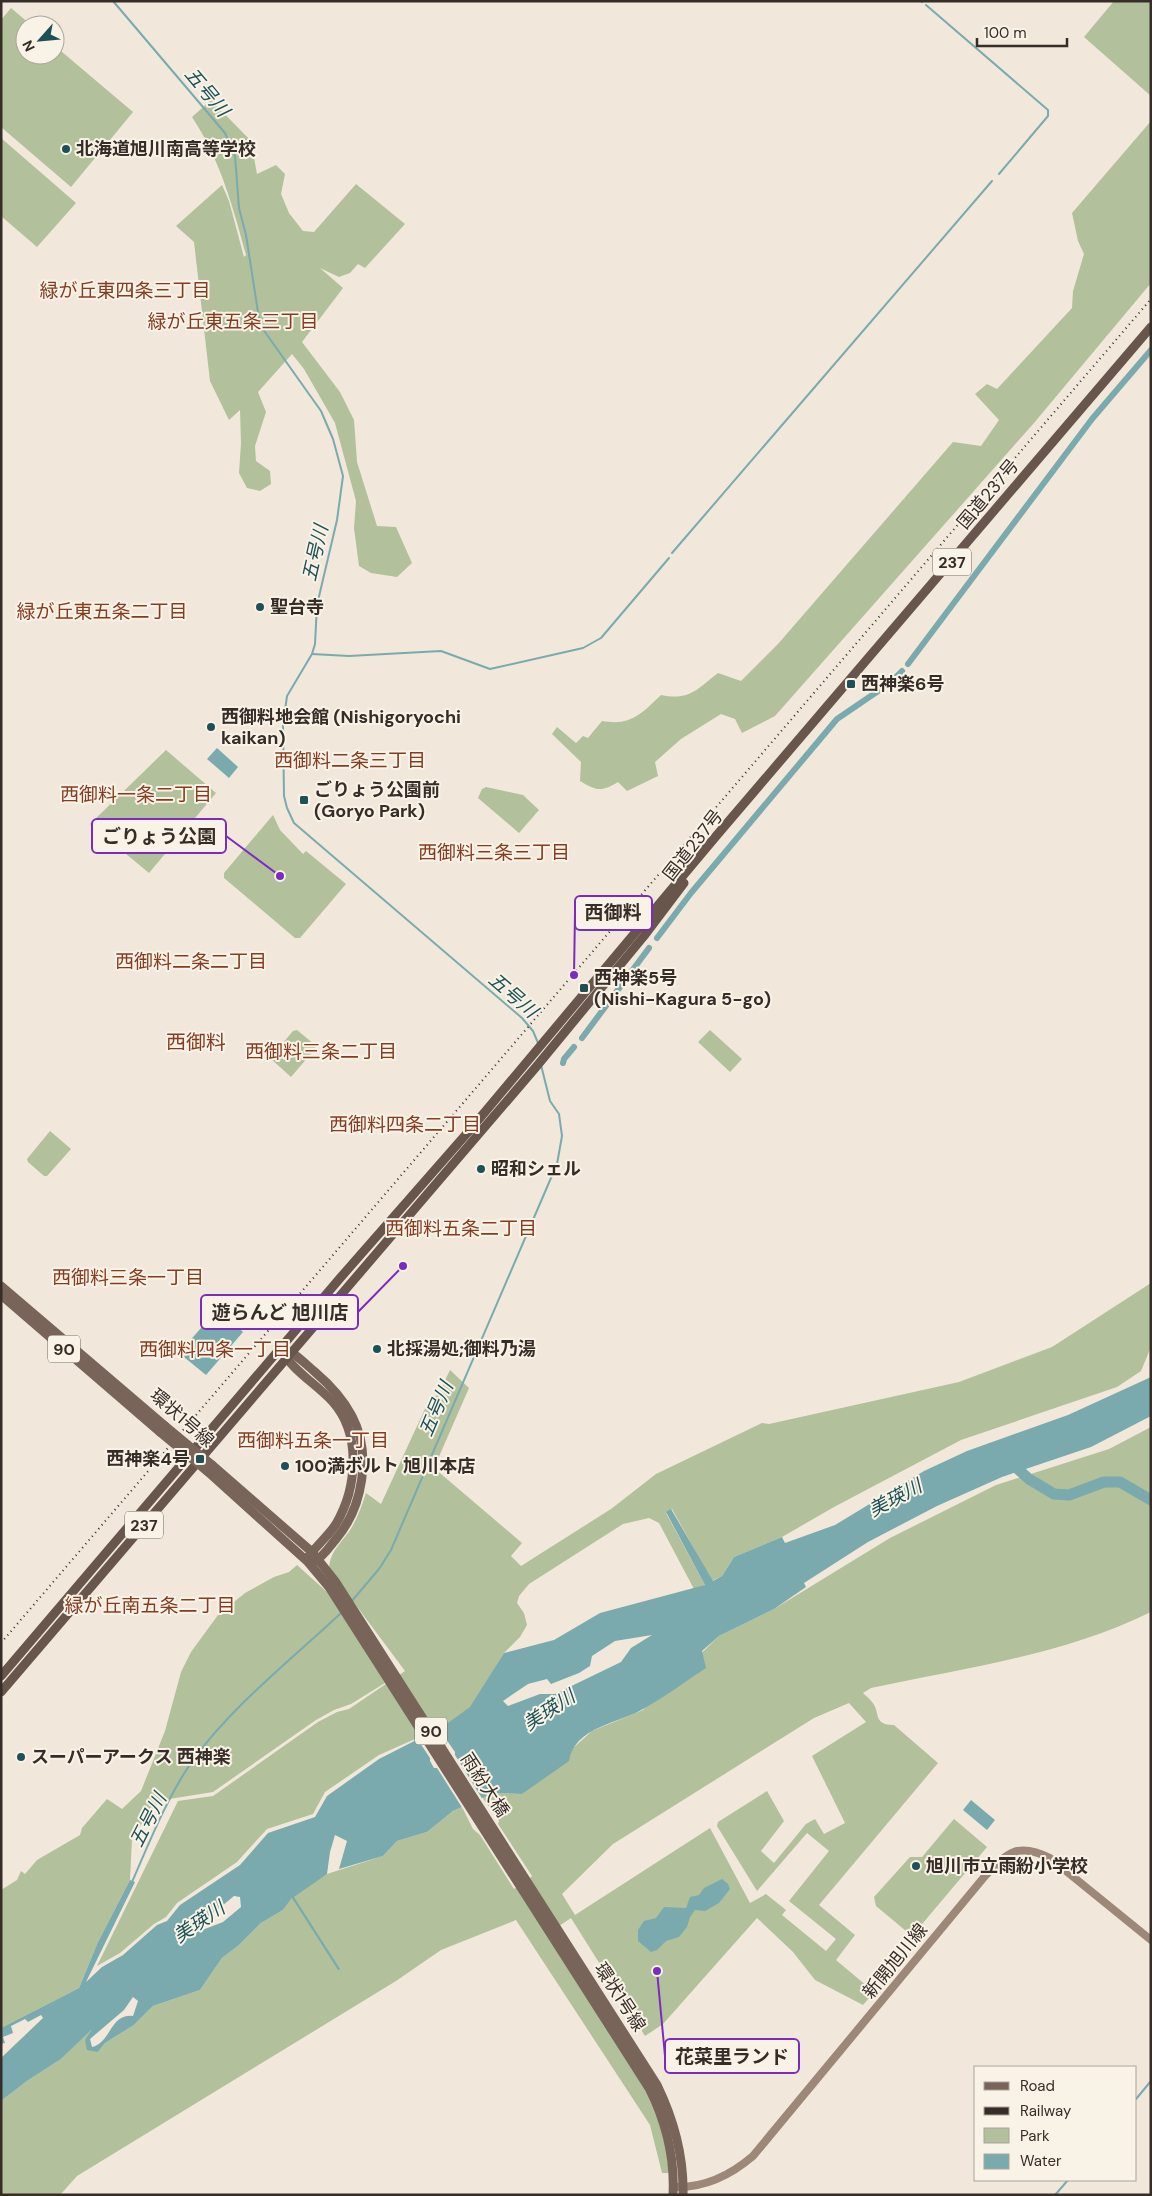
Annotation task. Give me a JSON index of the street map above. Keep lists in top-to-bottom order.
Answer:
{
  "streets": {
    "highway": ["国道237号", "237"],
    "main road": [
      "90",
      "環状1号線",
      "雨紛大橋",
      "新開旭川線"
    ]
  },
  "crossings": [
    ["環状1号線", "雨紛大橋"],
    ["環状1号線", "新開旭川線"]
  ],
  "districts": [
    "緑が丘東四条三丁目",
    "緑が丘東五条三丁目",
    "緑が丘東五条二丁目",
    "西御料二条三丁目",
    "西御料一条二丁目",
    "西御料三条三丁目",
    "西御料二条二丁目",
    "西御料",
    "西御料三条二丁目",
    "西御料四条二丁目",
    "西御料五条二丁目",
    "西御料三条一丁目",
    "西御料四条一丁目",
    "西御料五条一丁目",
    "緑が丘南五条二丁目"
  ],
  "water": ["五号川", "美瑛川"],
  "places": {
    "other": [
      "北海道旭川南高等学校",
      "聖台寺",
      "西御料地会館 (Nishigoryochi kaikan)",
      "ごりょう公園",
      "西御料",
      "昭和シェル",
      "遊らんど 旭川店",
      "北採湯処;御料乃湯",
      "100満ボルト 旭川本店",
      "スーパーアークス 西神楽",
      "旭川市立雨紛小学校",
      "花菜里ランド"
    ],
    "transit": [
      "西神楽6号",
      "ごりょう公園前 (Goryo Park)",
      "西神楽5号 (Nishi-Kagura 5-go)",
      "西神楽4号"
    ]
  },
  "legend": [
    "Road",
    "Railway",
    "Park",
    "Water"
  ],
  "scale_bar": "100 m",
  "north": "bottom left"
}
